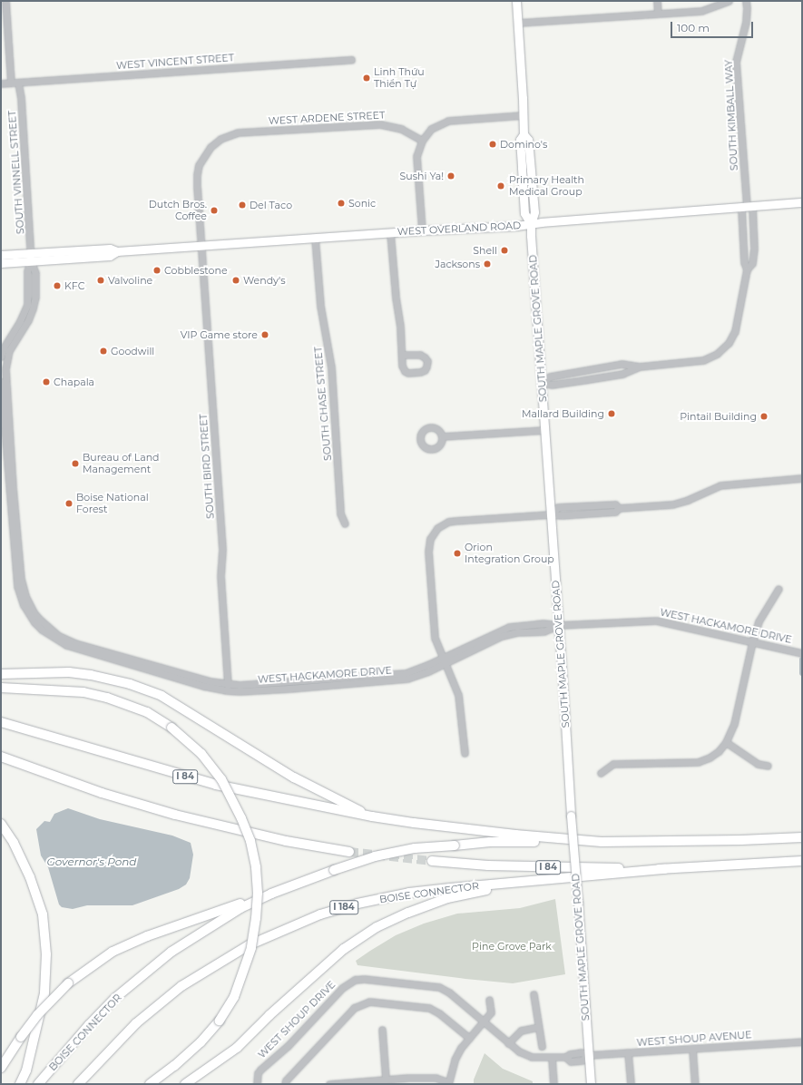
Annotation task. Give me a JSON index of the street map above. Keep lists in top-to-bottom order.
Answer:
{
  "streets": {
    "highway": ["I 84", "BOISE CONNECTOR", "I 184"],
    "main road": ["WEST OVERLAND ROAD", "SOUTH MAPLE GROVE ROAD"],
    "street": [
      "WEST VINCENT STREET",
      "SOUTH KIMBALL WAY",
      "WEST ARDENE STREET",
      "SOUTH VINNELL STREET",
      "SOUTH CHASE STREET",
      "SOUTH BIRD STREET",
      "WEST HACKAMORE DRIVE",
      "WEST SHOUP DRIVE",
      "WEST SHOUP AVENUE"
    ]
  },
  "crossings": [
    ["WEST VINCENT STREET", "SOUTH VINNELL STREET"],
    ["SOUTH KIMBALL WAY", "WEST OVERLAND ROAD"],
    ["SOUTH KIMBALL WAY", "SOUTH MAPLE GROVE ROAD"],
    ["WEST ARDENE STREET", "SOUTH BIRD STREET"],
    ["SOUTH VINNELL STREET", "WEST OVERLAND ROAD"],
    ["WEST OVERLAND ROAD", "SOUTH MAPLE GROVE ROAD"],
    ["WEST OVERLAND ROAD", "SOUTH CHASE STREET"],
    ["WEST OVERLAND ROAD", "SOUTH BIRD STREET"],
    ["SOUTH MAPLE GROVE ROAD", "WEST HACKAMORE DRIVE"],
    ["SOUTH MAPLE GROVE ROAD", "WEST SHOUP AVENUE"],
    ["SOUTH BIRD STREET", "WEST HACKAMORE DRIVE"],
    ["I 84", "BOISE CONNECTOR"],
    ["WEST SHOUP DRIVE", "WEST SHOUP AVENUE"]
  ],
  "water": ["Governor's Pond"],
  "parks": ["Pine Grove Park"],
  "places": [
    "Linh Thứu Thiền Tự",
    "Domino's",
    "Sushi Ya!",
    "Primary Health Medical Group",
    "Sonic",
    "Del Taco",
    "Dutch Bros. Coffee",
    "Shell",
    "Jacksons",
    "Cobblestone",
    "Valvoline",
    "Wendy's",
    "KFC",
    "VIP Game store",
    "Goodwill",
    "Chapala",
    "Mallard Building",
    "Pintail Building",
    "Bureau of Land Management",
    "Boise National Forest",
    "Orion Integration Group"
  ],
  "scale_bar": "100 m"
}
